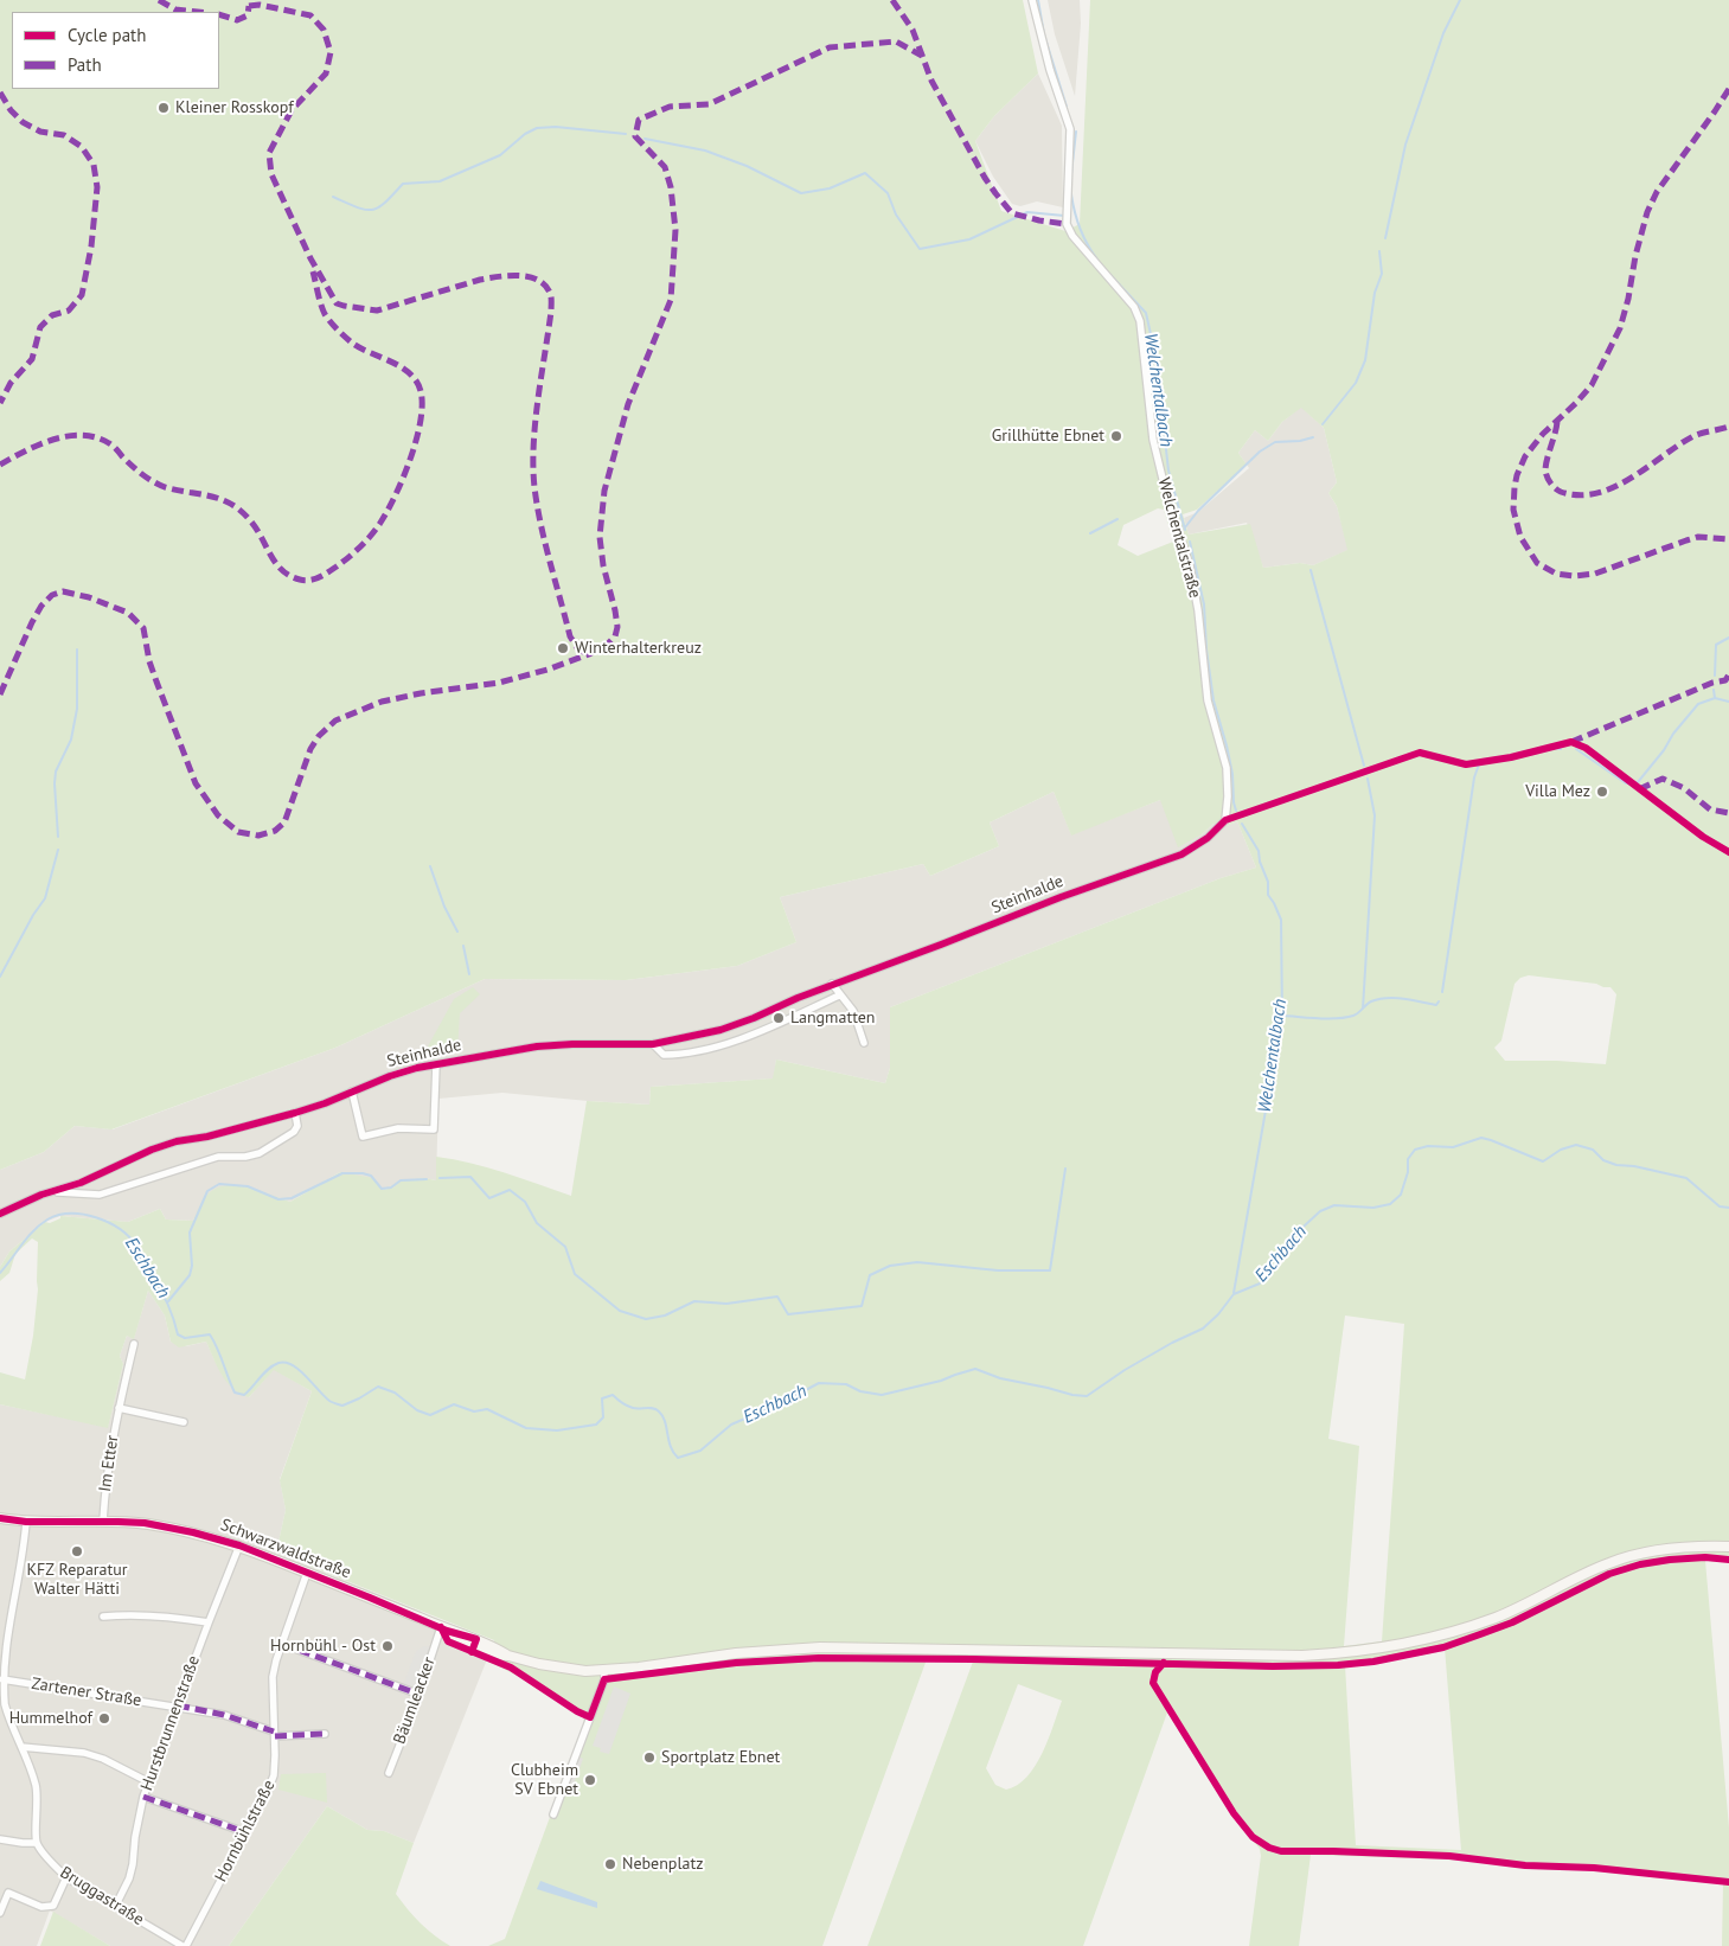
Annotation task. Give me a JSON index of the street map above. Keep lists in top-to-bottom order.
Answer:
{
  "streets": {
    "main road": ["Schwarzwaldstraße"],
    "street": [
      "Welchentalstraße",
      "Steinhalde",
      "Im Etter",
      "Zartener Straße",
      "Bäumleacker",
      "Hurstbrunnenstraße",
      "Hornbühlstraße",
      "Bruggastraße"
    ]
  },
  "crossings": [
    ["Welchentalstraße", "Steinhalde"],
    ["Im Etter", "Schwarzwaldstraße"],
    ["Schwarzwaldstraße", "Bäumleacker"],
    ["Schwarzwaldstraße", "Hurstbrunnenstraße"],
    ["Schwarzwaldstraße", "Hornbühlstraße"],
    ["Zartener Straße", "Hurstbrunnenstraße"],
    ["Zartener Straße", "Hornbühlstraße"],
    ["Hurstbrunnenstraße", "Bruggastraße"],
    ["Hornbühlstraße", "Bruggastraße"]
  ],
  "water": ["Welchentalbach", "Eschbach"],
  "places": [
    "Kleiner Rosskopf",
    "Grillhütte Ebnet",
    "Winterhalterkreuz",
    "Villa Mez",
    "Langmatten",
    "KFZ Reparatur Walter Hätti",
    "Hornbühl - Ost",
    "Hummelhof",
    "Sportplatz Ebnet",
    "Clubheim SV Ebnet",
    "Nebenplatz"
  ],
  "legend": ["Cycle path", "Path"]
}
